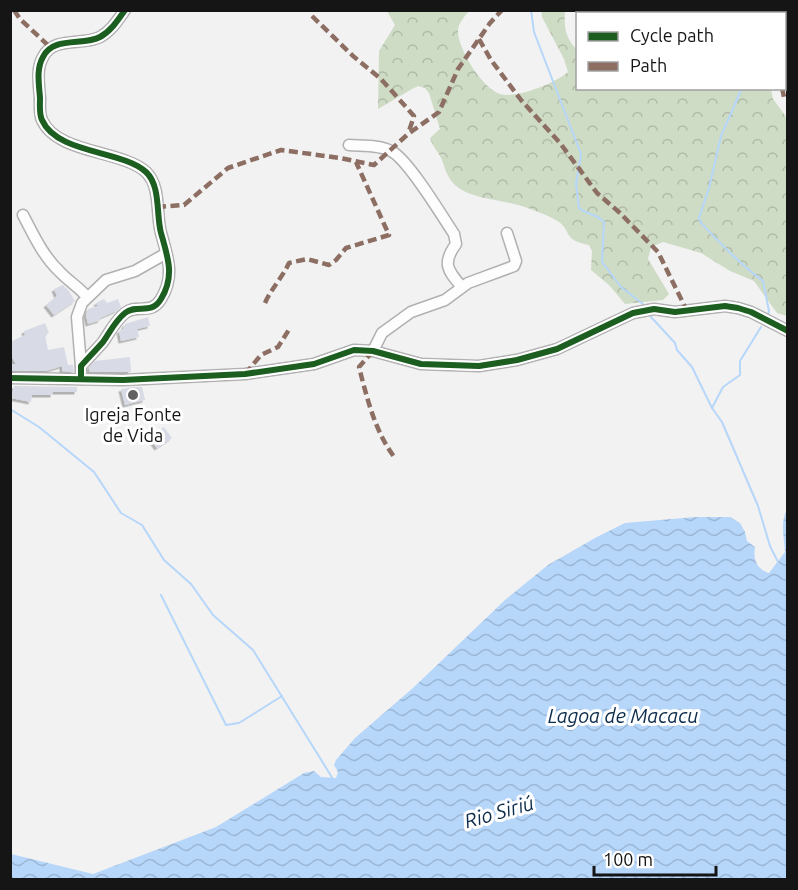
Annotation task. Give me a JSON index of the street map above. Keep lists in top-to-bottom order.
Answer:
{
  "water": ["Lagoa de Macacu", "Rio Siriú"],
  "places": ["Igreja Fonte de Vida"],
  "legend": ["Cycle path", "Path"],
  "scale_bar": "100 m"
}
